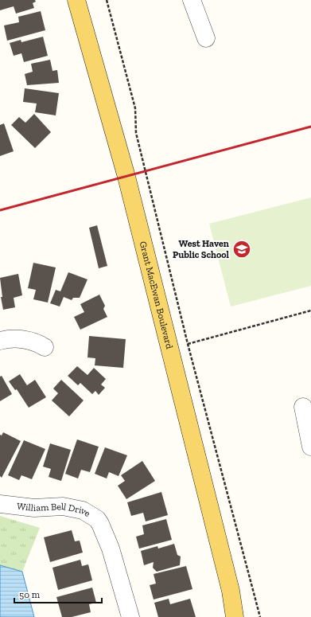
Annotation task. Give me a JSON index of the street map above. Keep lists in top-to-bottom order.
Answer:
{
  "streets": {
    "main road": ["Grant MacEwan Boulevard"],
    "street": ["William Bell Drive"]
  },
  "places": {
    "school or university": ["West Haven Public School"]
  },
  "scale_bar": "50 m"
}
